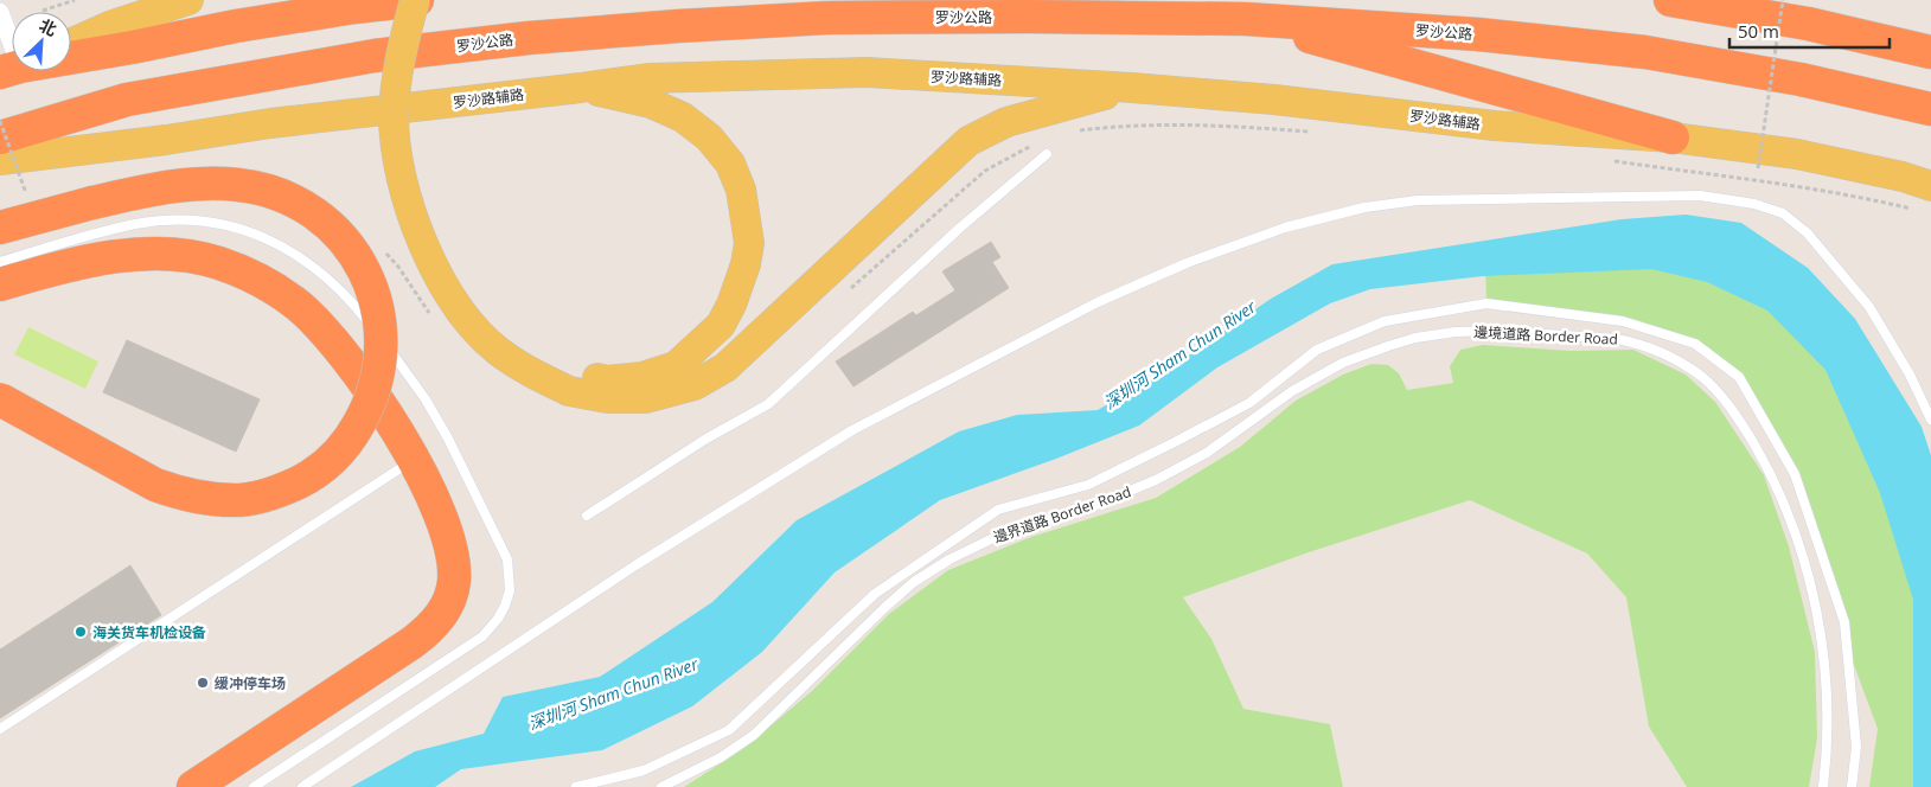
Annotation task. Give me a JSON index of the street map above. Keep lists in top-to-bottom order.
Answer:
{
  "streets": {
    "highway": ["罗沙公路"],
    "main road": ["罗沙路辅路"],
    "lane": ["邊境道路 Border Road", "邊界道路 Border Road"]
  },
  "crossings": [
    ["邊境道路 Border Road", "邊界道路 Border Road"]
  ],
  "water": ["深圳河 Sham Chun River"],
  "places": ["海关货车机检设备", "缓冲停车场"],
  "scale_bar": "50 m",
  "north": "top right"
}
